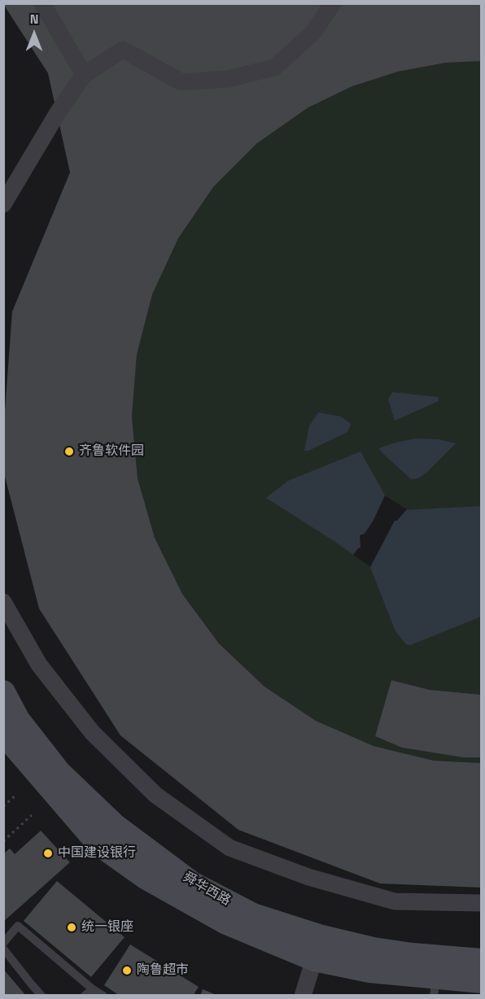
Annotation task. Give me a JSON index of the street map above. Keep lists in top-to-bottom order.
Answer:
{
  "streets": {
    "main road": ["舜华西路"]
  },
  "places": [
    "齐鲁软件园",
    "中国建设银行",
    "统一银座",
    "陶鲁超市"
  ],
  "north": "top"
}
